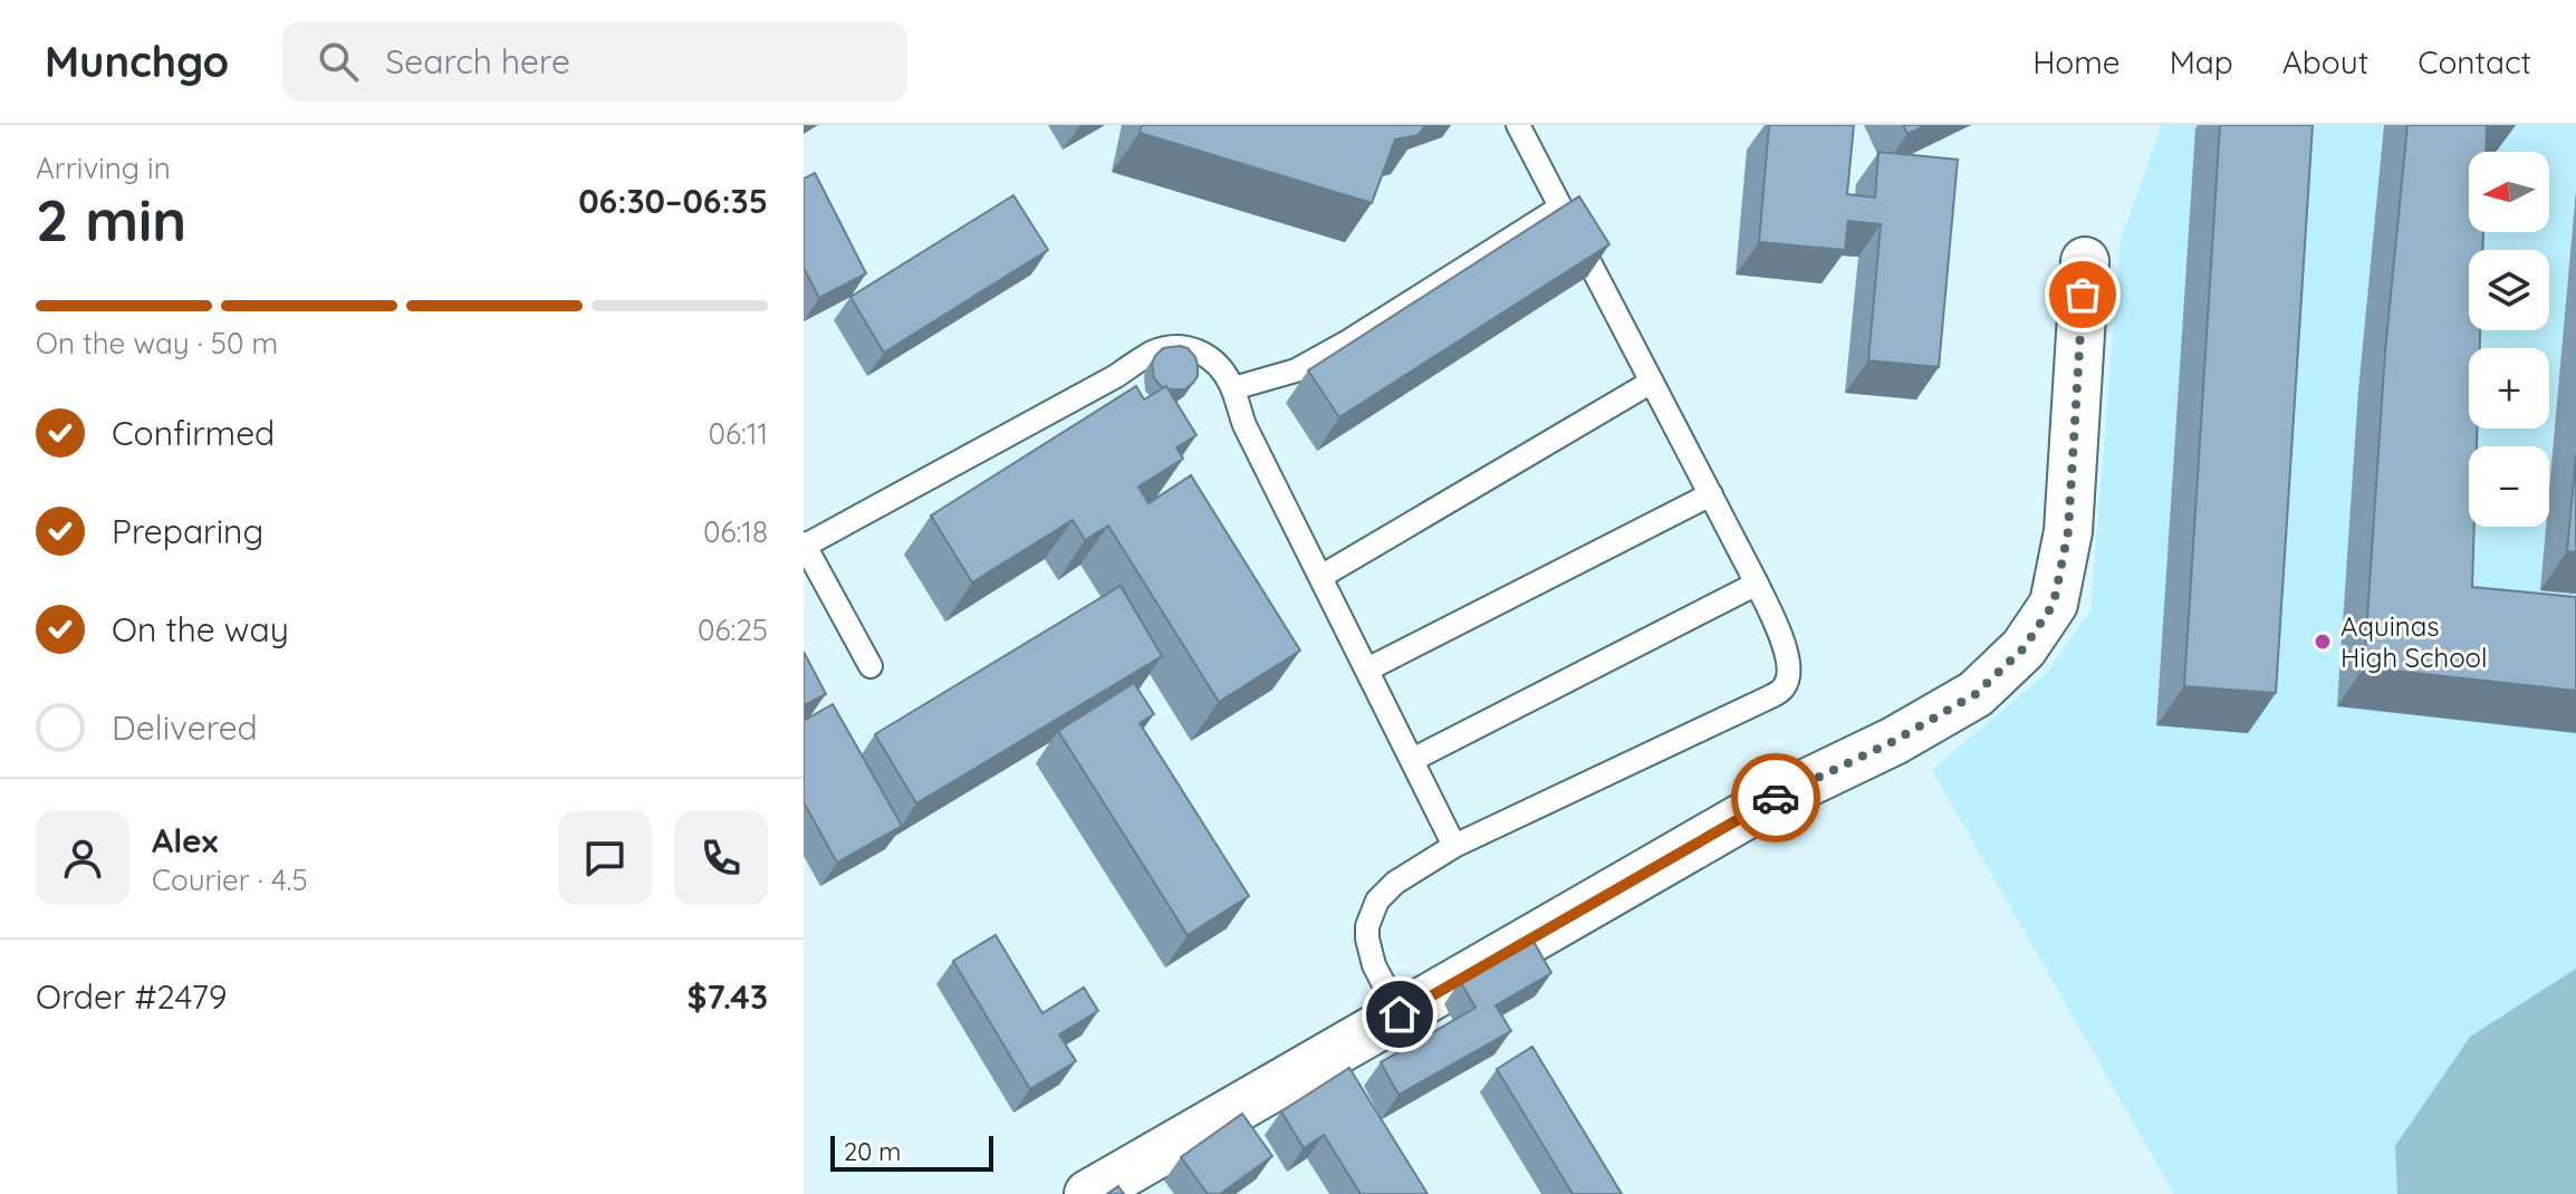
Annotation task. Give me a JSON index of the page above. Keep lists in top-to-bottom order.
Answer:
{
  "places": ["Aquinas High School"],
  "scale_bar": "20 m",
  "north": "left",
  "page": {
    "header": "Munchgo",
    "search": "Search here",
    "nav": [
      "Home",
      "Map",
      "About",
      "Contact"
    ],
    "heading": ["2 min", "Arriving in", "06:30–06:35"],
    "panel": [
      "Alex",
      "Courier · 4.5",
      "Order #2479",
      "$7.43"
    ],
    "map_buttons": ["+", "−"],
    "bar": "On the way · 50 m",
    "list": [
      ["Confirmed", "06:11"],
      ["Preparing", "06:18"],
      ["On the way", "06:25"],
      "Delivered"
    ],
    "scale": "20 m"
  }
}
